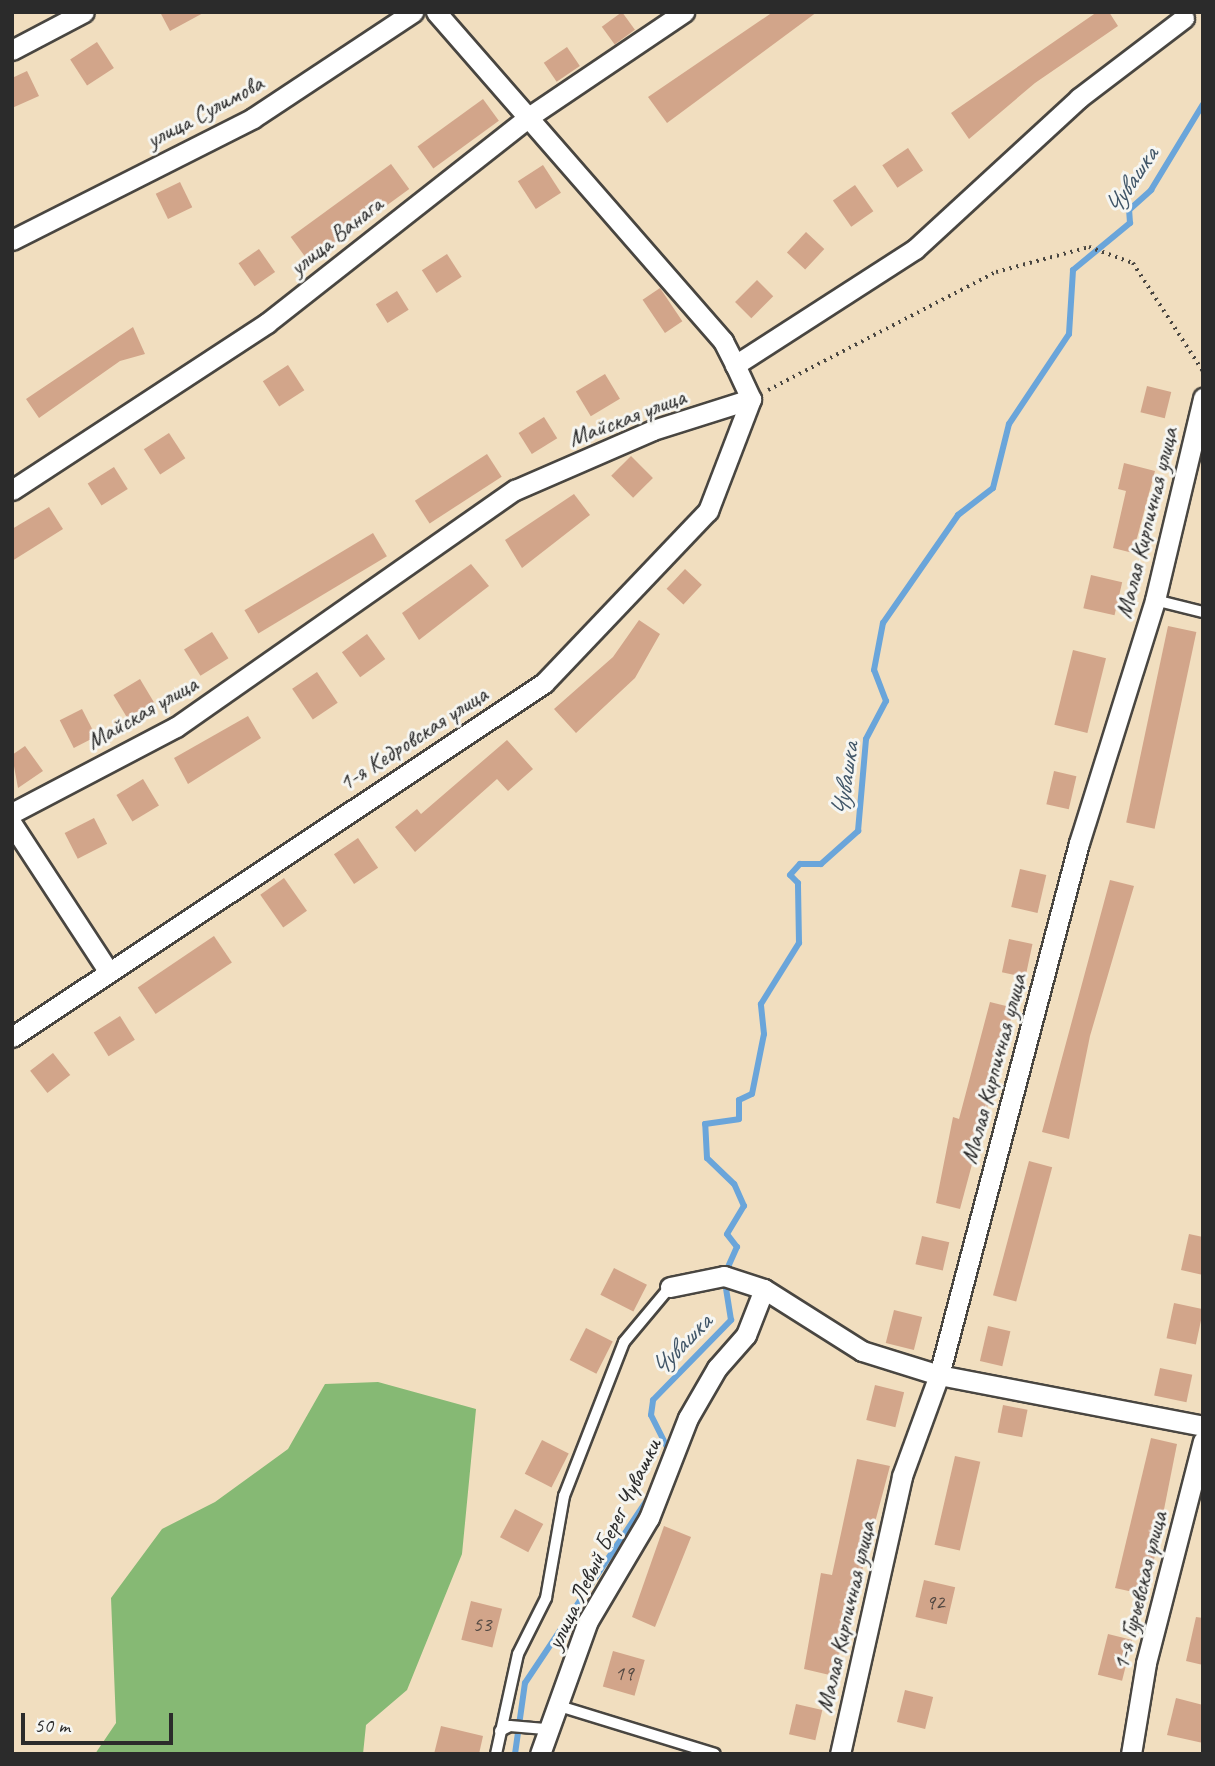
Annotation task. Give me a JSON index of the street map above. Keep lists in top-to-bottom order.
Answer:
{
  "streets": {
    "street": [
      "улица Сулимова",
      "улица Ванага",
      "Майская улица",
      "Малая Кирпичная улица",
      "1-я Кедровская улица",
      "улица Левый Берег Чувашки",
      "1-я Гурьевская улица"
    ]
  },
  "crossings": [
    ["Майская улица", "1-я Кедровская улица"]
  ],
  "water": ["Чувашка"],
  "house_numbers": ["92", "53", "19"],
  "scale_bar": "50 m"
}
